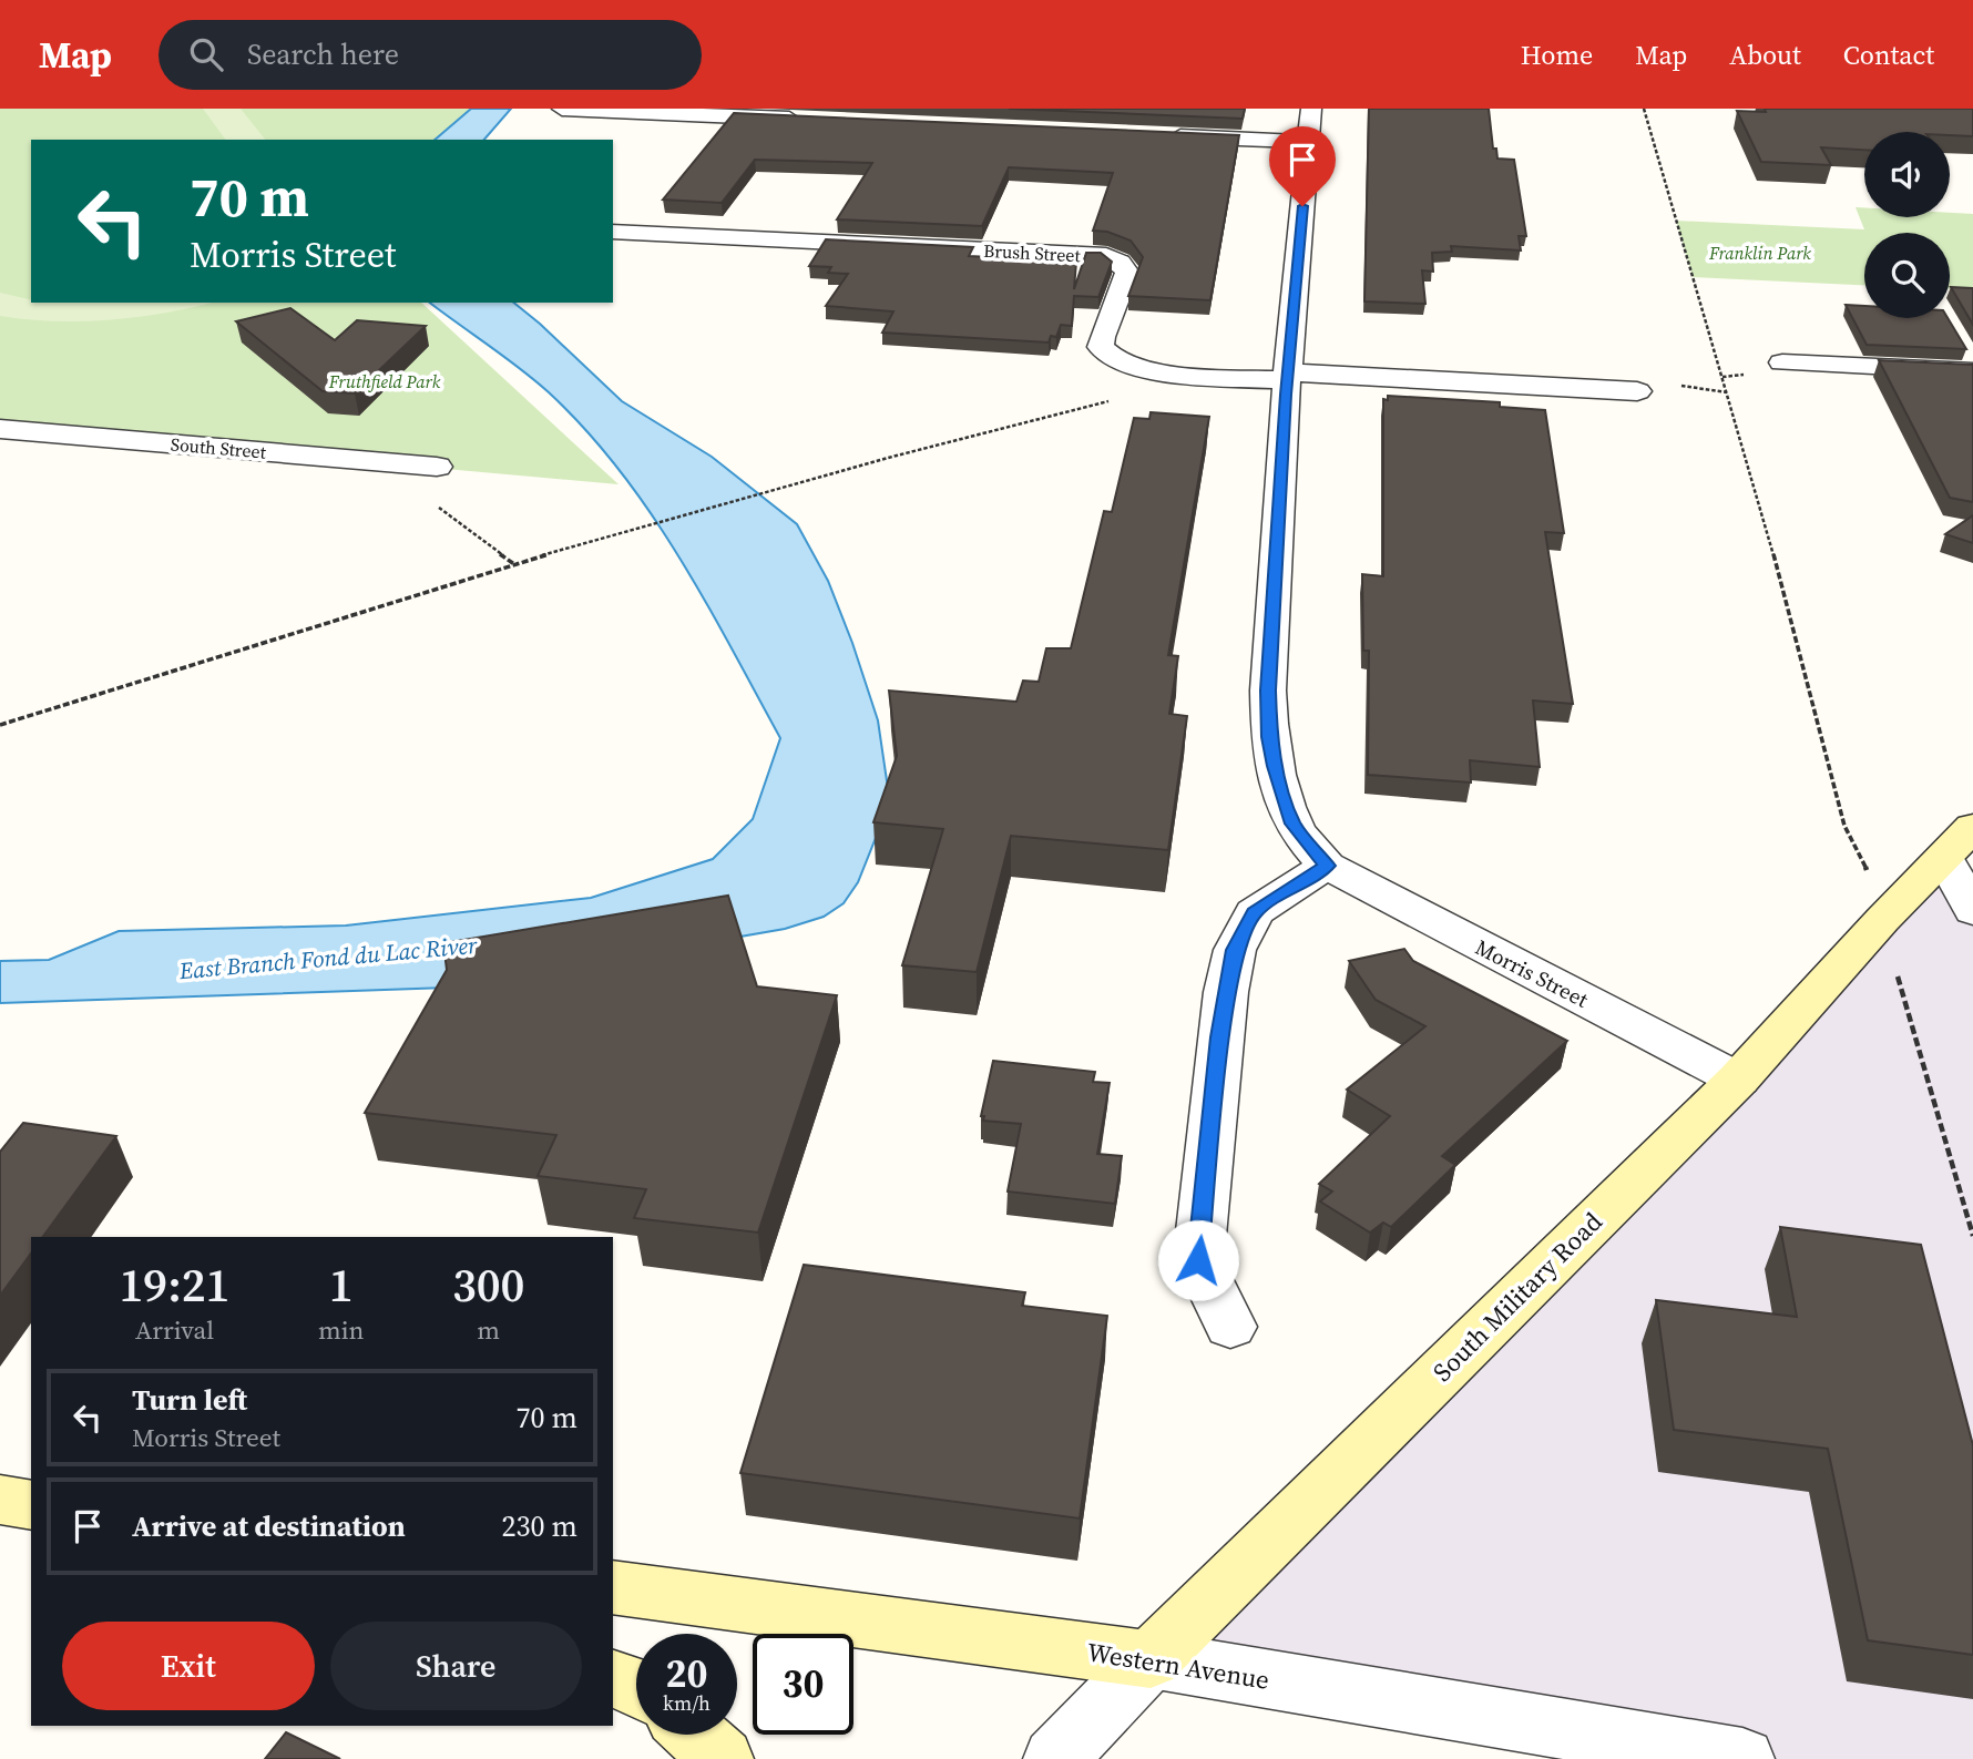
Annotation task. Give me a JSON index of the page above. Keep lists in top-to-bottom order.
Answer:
{
  "streets": {
    "main road": ["South Military Road", "Western Avenue"],
    "street": ["Brush Street", "South Street", "Morris Street"]
  },
  "crossings": [
    ["Brush Street", "Morris Street"],
    ["Morris Street", "South Military Road"],
    ["South Military Road", "Western Avenue"]
  ],
  "water": ["East Branch Fond du Lac River"],
  "parks": ["Franklin Park", "Fruthfield Park"],
  "page": {
    "header": "Map",
    "search": "Search here",
    "nav": [
      "Home",
      "Map",
      "About",
      "Contact"
    ],
    "turn": ["70 m", "Morris Street"],
    "eta": [
      "19:21",
      "Arrival",
      "1",
      "min",
      "300",
      "m"
    ],
    "list": [
      {
        "name": "Turn left",
        "note": "Morris Street",
        "value": "70 m"
      },
      {
        "name": "Arrive at destination",
        "value": "230 m"
      }
    ],
    "buttons": ["Exit", "Share"],
    "speed": "20 km/h",
    "limit": "30"
  }
}
